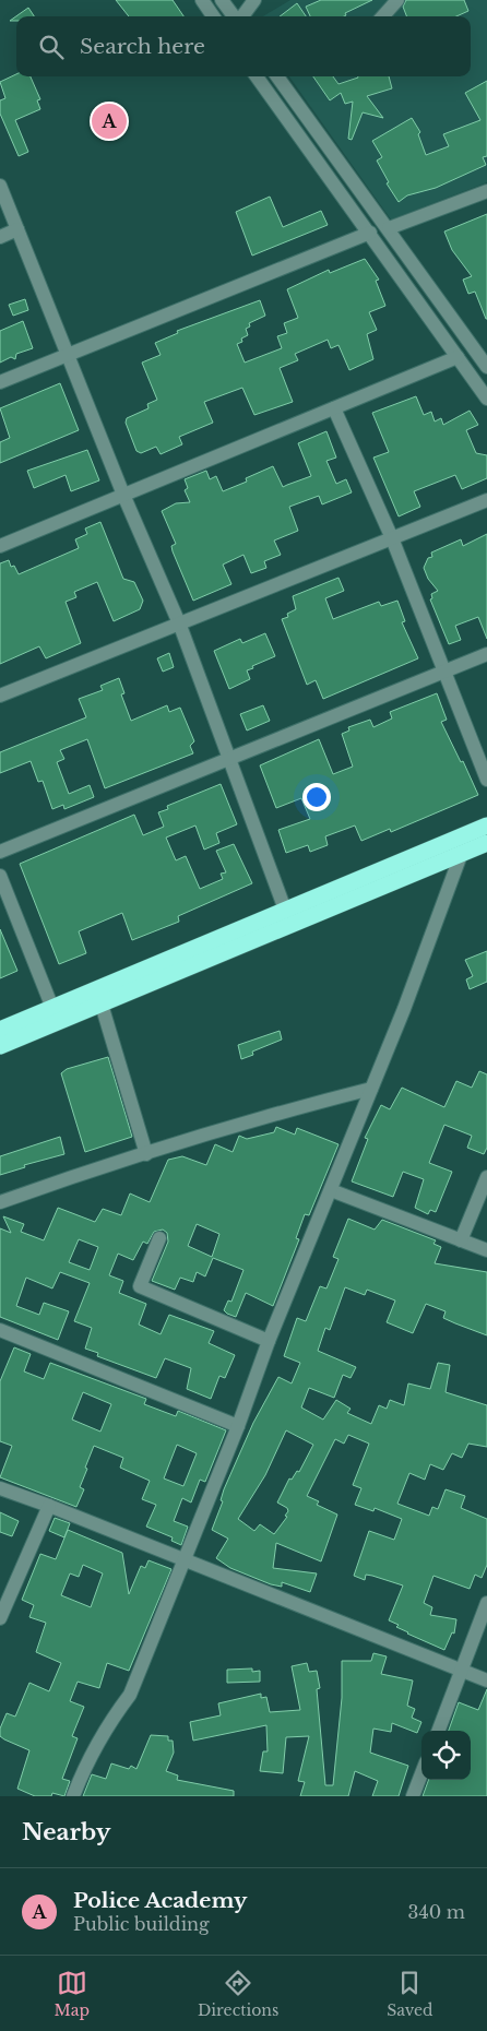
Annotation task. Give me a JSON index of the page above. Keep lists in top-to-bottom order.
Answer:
{
  "page": {
    "search": "Search here",
    "pins": "A",
    "heading": "Nearby",
    "list": [
      {
        "mark": "A",
        "name": "Police Academy",
        "note": "Public building",
        "value": "340 m"
      }
    ],
    "nav": ["Map", "Directions", "Saved"]
  }
}
